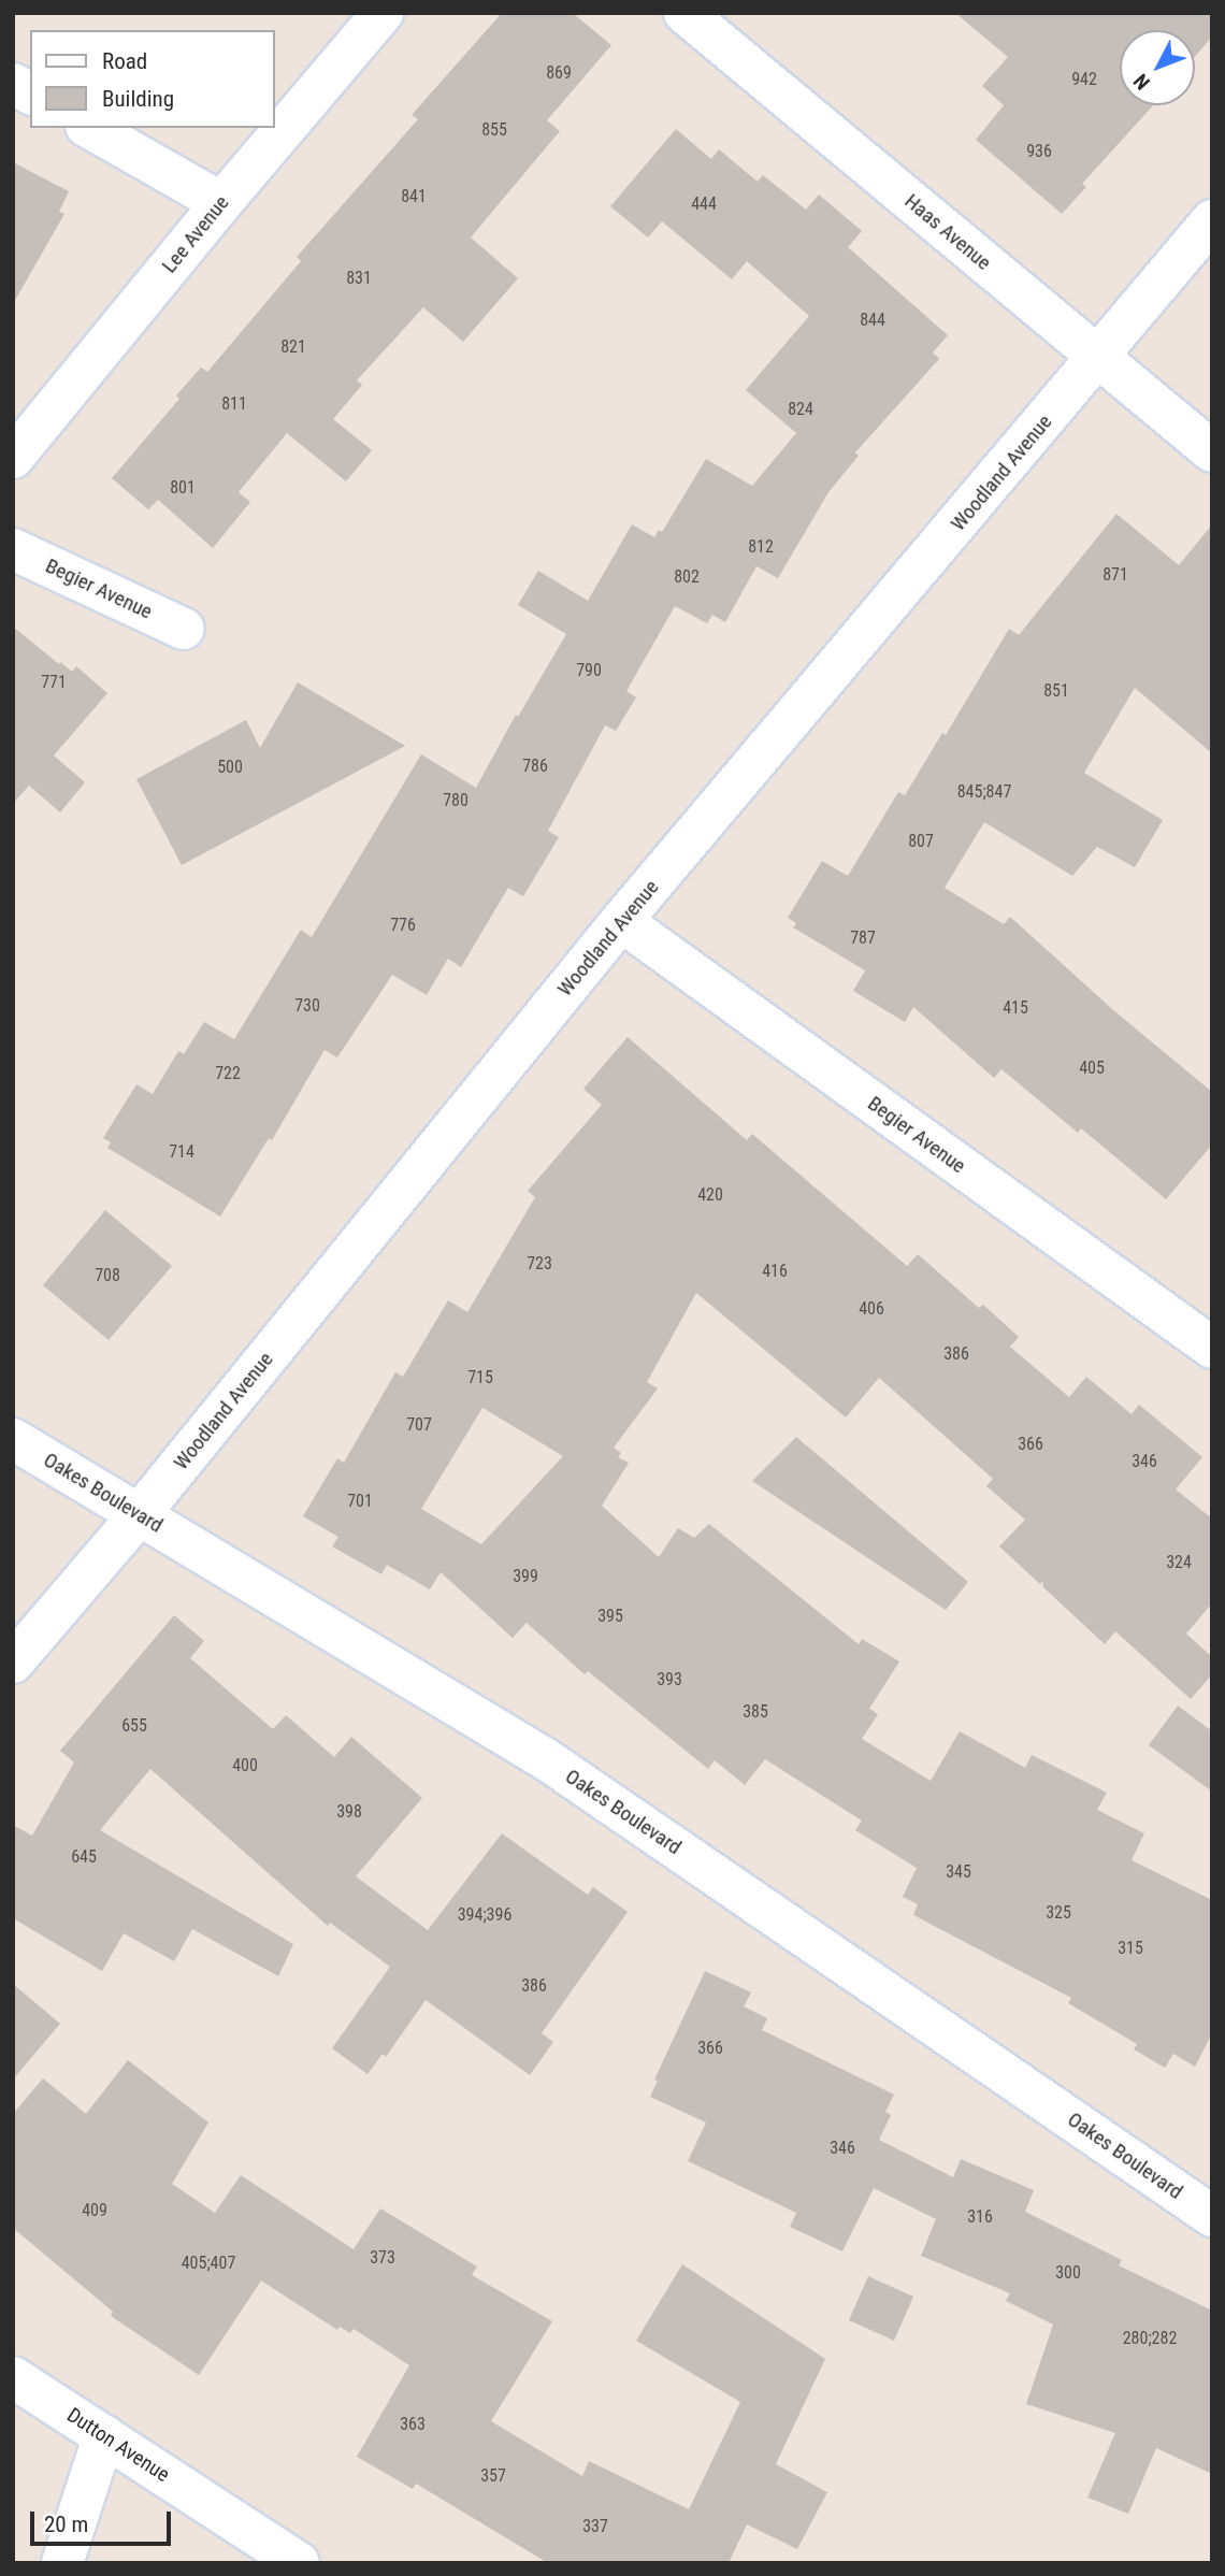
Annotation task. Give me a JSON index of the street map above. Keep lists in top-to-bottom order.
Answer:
{
  "streets": {
    "street": [
      "Haas Avenue",
      "Lee Avenue",
      "Woodland Avenue",
      "Begier Avenue",
      "Oakes Boulevard",
      "Dutton Avenue"
    ]
  },
  "crossings": [
    ["Haas Avenue", "Woodland Avenue"],
    ["Woodland Avenue", "Begier Avenue"],
    ["Woodland Avenue", "Oakes Boulevard"]
  ],
  "house_numbers": [
    "869",
    "942",
    "855",
    "936",
    "841",
    "444",
    "831",
    "844",
    "821",
    "811",
    "824",
    "801",
    "812",
    "871",
    "802",
    "790",
    "771",
    "851",
    "786",
    "500",
    "845;847",
    "780",
    "807",
    "776",
    "787",
    "730",
    "415",
    "405",
    "722",
    "714",
    "420",
    "723",
    "416",
    "708",
    "406",
    "386",
    "715",
    "707",
    "366",
    "346",
    "701",
    "324",
    "399",
    "395",
    "393",
    "385",
    "655",
    "400",
    "398",
    "645",
    "345",
    "325",
    "394;396",
    "315",
    "386",
    "366",
    "346",
    "409",
    "316",
    "373",
    "405;407",
    "300",
    "280;282",
    "363",
    "357",
    "337"
  ],
  "legend": ["Road", "Building"],
  "scale_bar": "20 m",
  "north": "bottom left"
}
